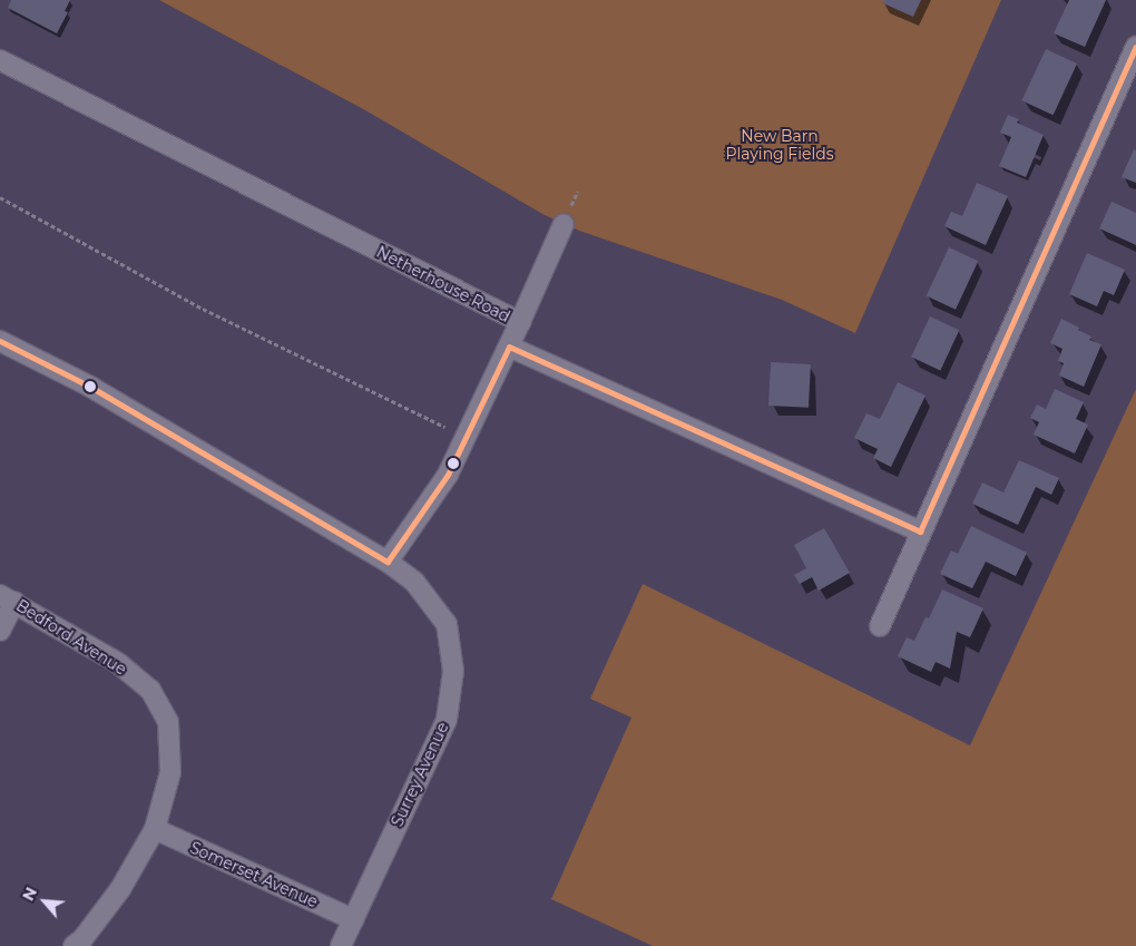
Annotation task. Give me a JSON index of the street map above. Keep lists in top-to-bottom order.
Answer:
{
  "streets": {
    "street": [
      "Netherhouse Road",
      "Bedford Avenue",
      "Surrey Avenue",
      "Somerset Avenue"
    ]
  },
  "crossings": [
    ["Bedford Avenue", "Somerset Avenue"],
    ["Surrey Avenue", "Somerset Avenue"]
  ],
  "parks": ["New Barn Playing Fields"],
  "north": "top left"
}
